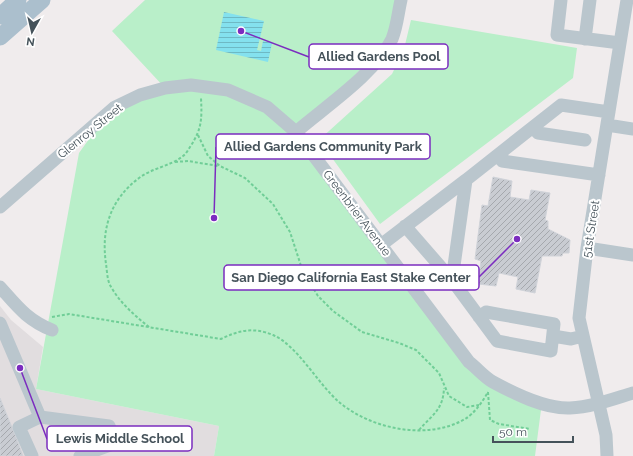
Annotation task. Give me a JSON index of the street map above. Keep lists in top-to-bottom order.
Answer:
{
  "streets": {
    "street": ["Glenroy Street", "Greenbrier Avenue", "51st Street"]
  },
  "crossings": [
    ["Glenroy Street", "Greenbrier Avenue"],
    ["Greenbrier Avenue", "51st Street"]
  ],
  "places": [
    "Allied Gardens Pool",
    "Allied Gardens Community Park",
    "San Diego California East Stake Center",
    "Lewis Middle School"
  ],
  "scale_bar": "50 m",
  "north": "bottom"
}
